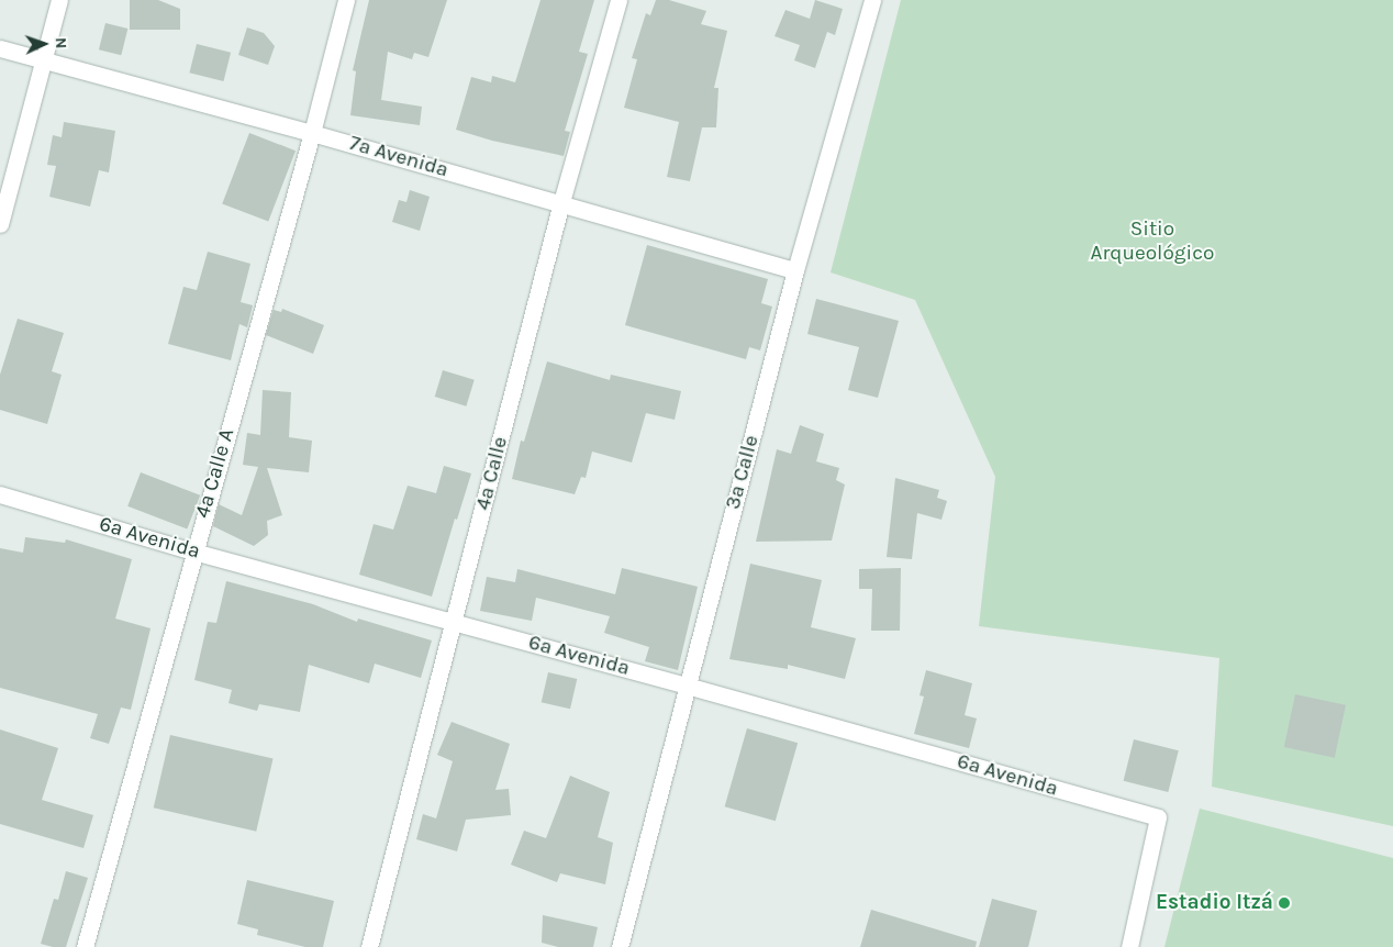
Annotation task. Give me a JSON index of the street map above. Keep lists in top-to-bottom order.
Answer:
{
  "streets": {
    "street": [
      "7a Avenida",
      "3a Calle",
      "4a Calle A",
      "4a Calle",
      "6a Avenida"
    ]
  },
  "crossings": [
    ["7a Avenida", "3a Calle"],
    ["7a Avenida", "4a Calle A"],
    ["7a Avenida", "4a Calle"],
    ["3a Calle", "6a Avenida"],
    ["4a Calle A", "6a Avenida"],
    ["4a Calle", "6a Avenida"]
  ],
  "parks": ["Sitio Arqueológico"],
  "places": ["Estadio Itzá"],
  "north": "right"
}
